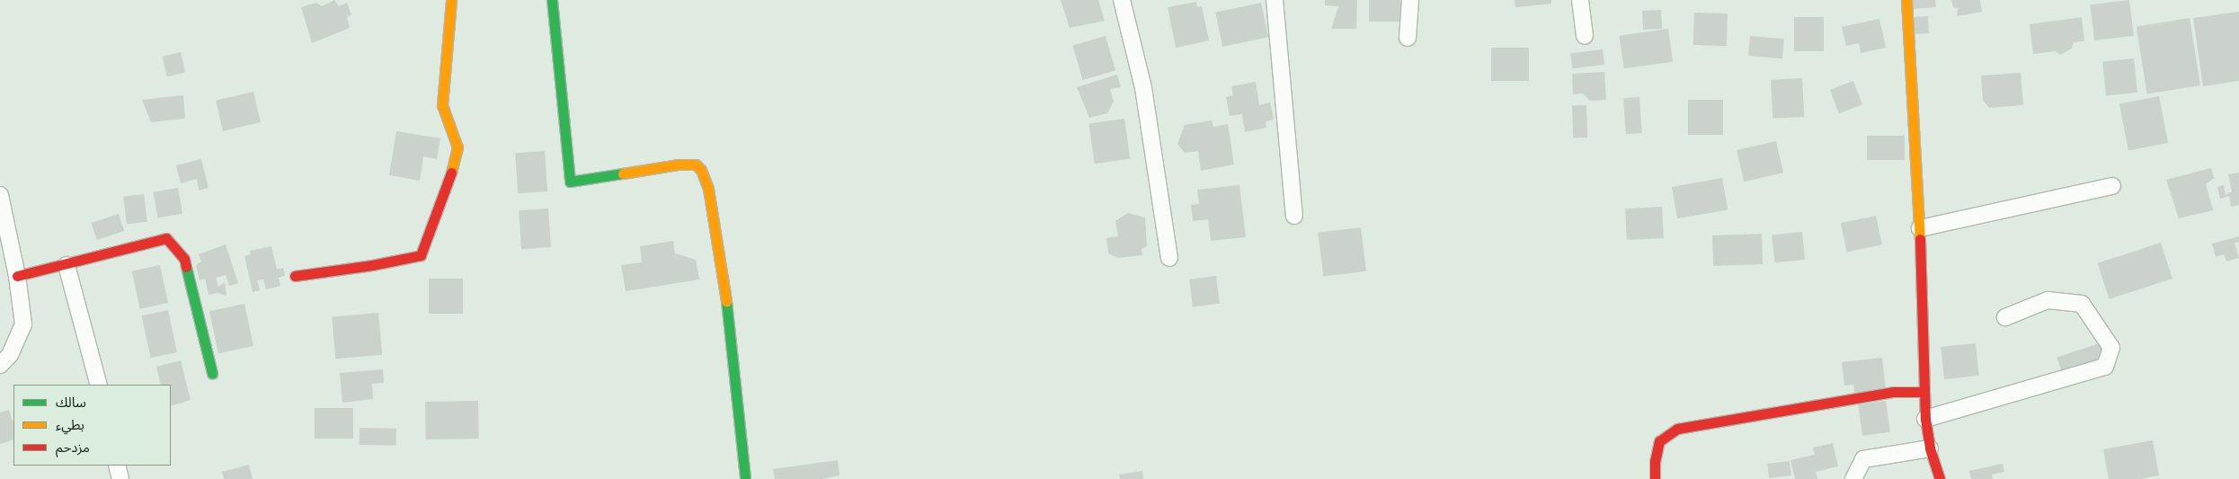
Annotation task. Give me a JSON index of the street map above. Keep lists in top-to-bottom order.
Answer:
{
  "legend": ["سالك", "بطيء", "مزدحم"]
}
